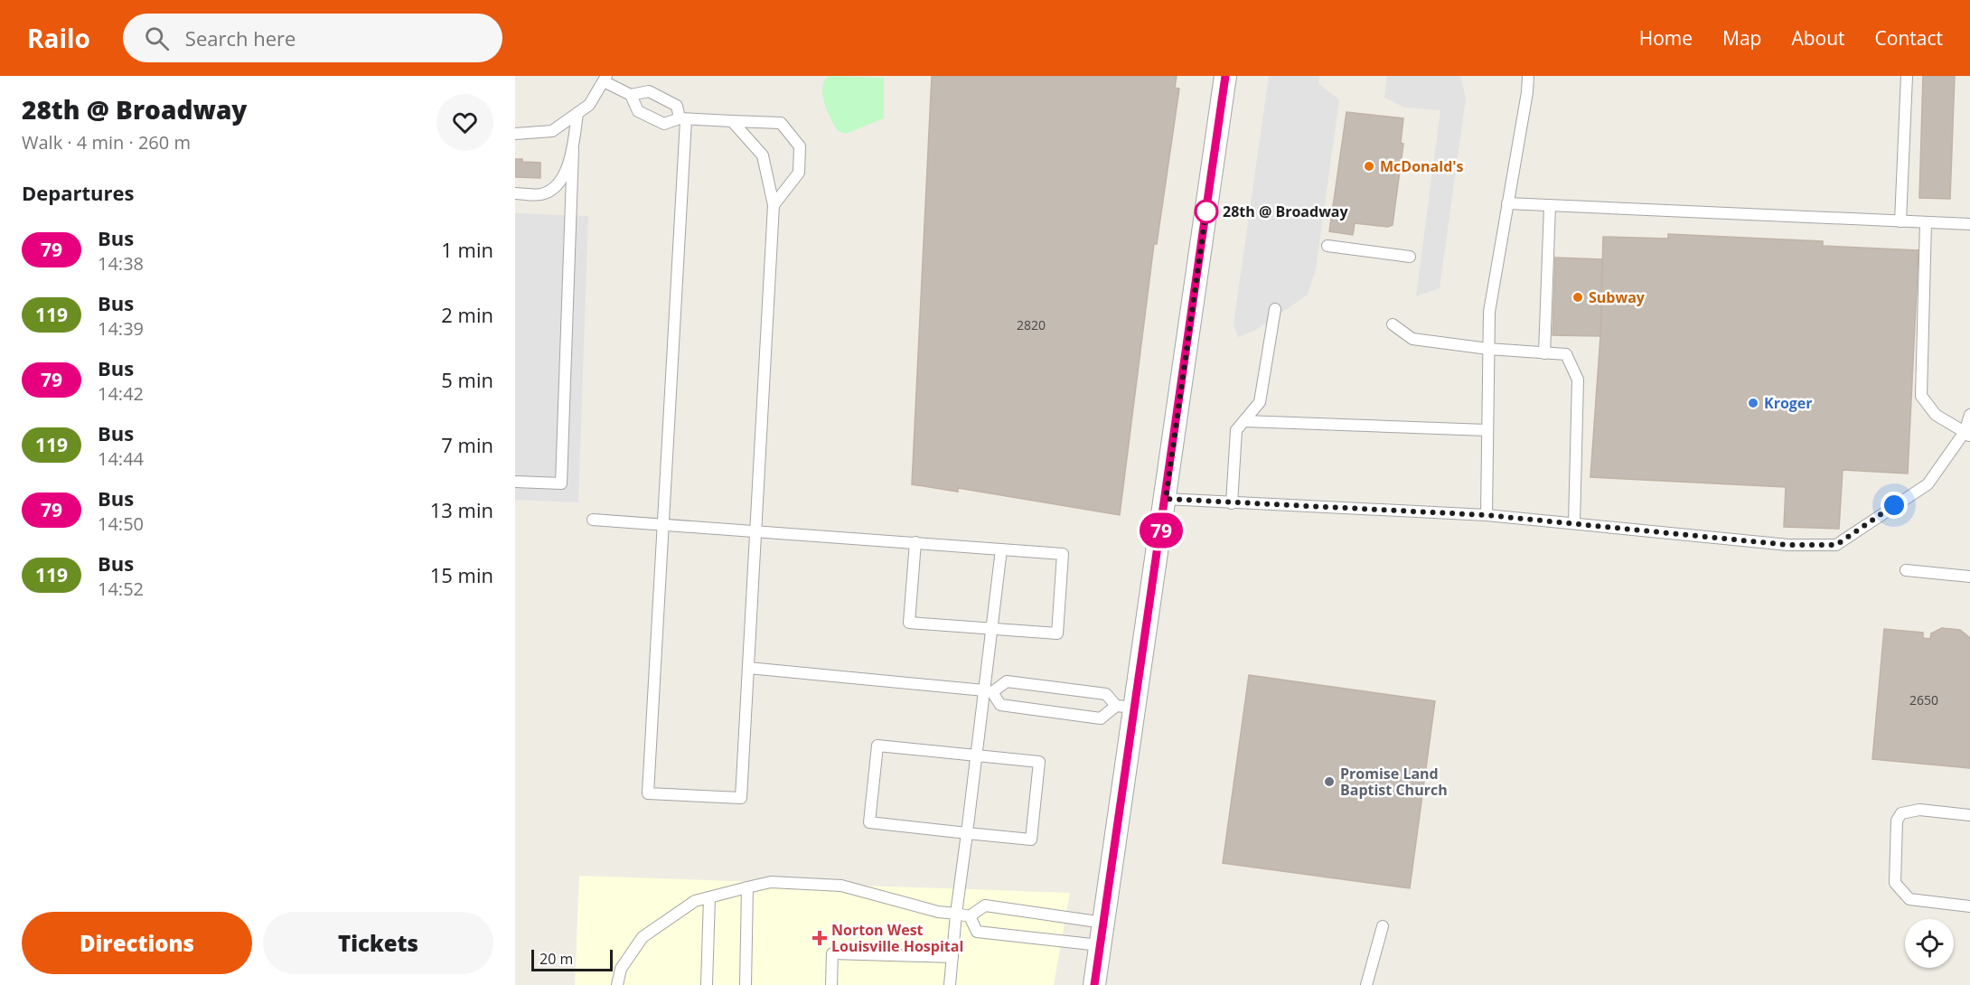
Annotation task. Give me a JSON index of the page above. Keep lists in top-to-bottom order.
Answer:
{
  "places": {
    "other": [
      "McDonald's",
      "28th @ Broadway",
      "Subway",
      "Kroger",
      "Promise Land Baptist Church"
    ],
    "health": ["Norton West Louisville Hospital"]
  },
  "lines": ["bus line 79"],
  "house_numbers": ["2820", "2650"],
  "scale_bar": "20 m",
  "page": {
    "header": "Railo",
    "search": "Search here",
    "nav": [
      "Home",
      "Map",
      "About",
      "Contact"
    ],
    "heading": [
      ["28th @ Broadway", "Walk · 4 min · 260 m"],
      "Departures"
    ],
    "on_map": "79",
    "list": [
      {
        "mark": "79",
        "name": "Bus",
        "note": "14:38",
        "value": "1 min"
      },
      {
        "mark": "119",
        "name": "Bus",
        "note": "14:39",
        "value": "2 min"
      },
      {
        "mark": "79",
        "name": "Bus",
        "note": "14:42",
        "value": "5 min"
      },
      {
        "mark": "119",
        "name": "Bus",
        "note": "14:44",
        "value": "7 min"
      },
      {
        "mark": "79",
        "name": "Bus",
        "note": "14:50",
        "value": "13 min"
      },
      {
        "mark": "119",
        "name": "Bus",
        "note": "14:52",
        "value": "15 min"
      }
    ],
    "buttons": ["Directions", "Tickets"],
    "scale": "20 m"
  }
}
